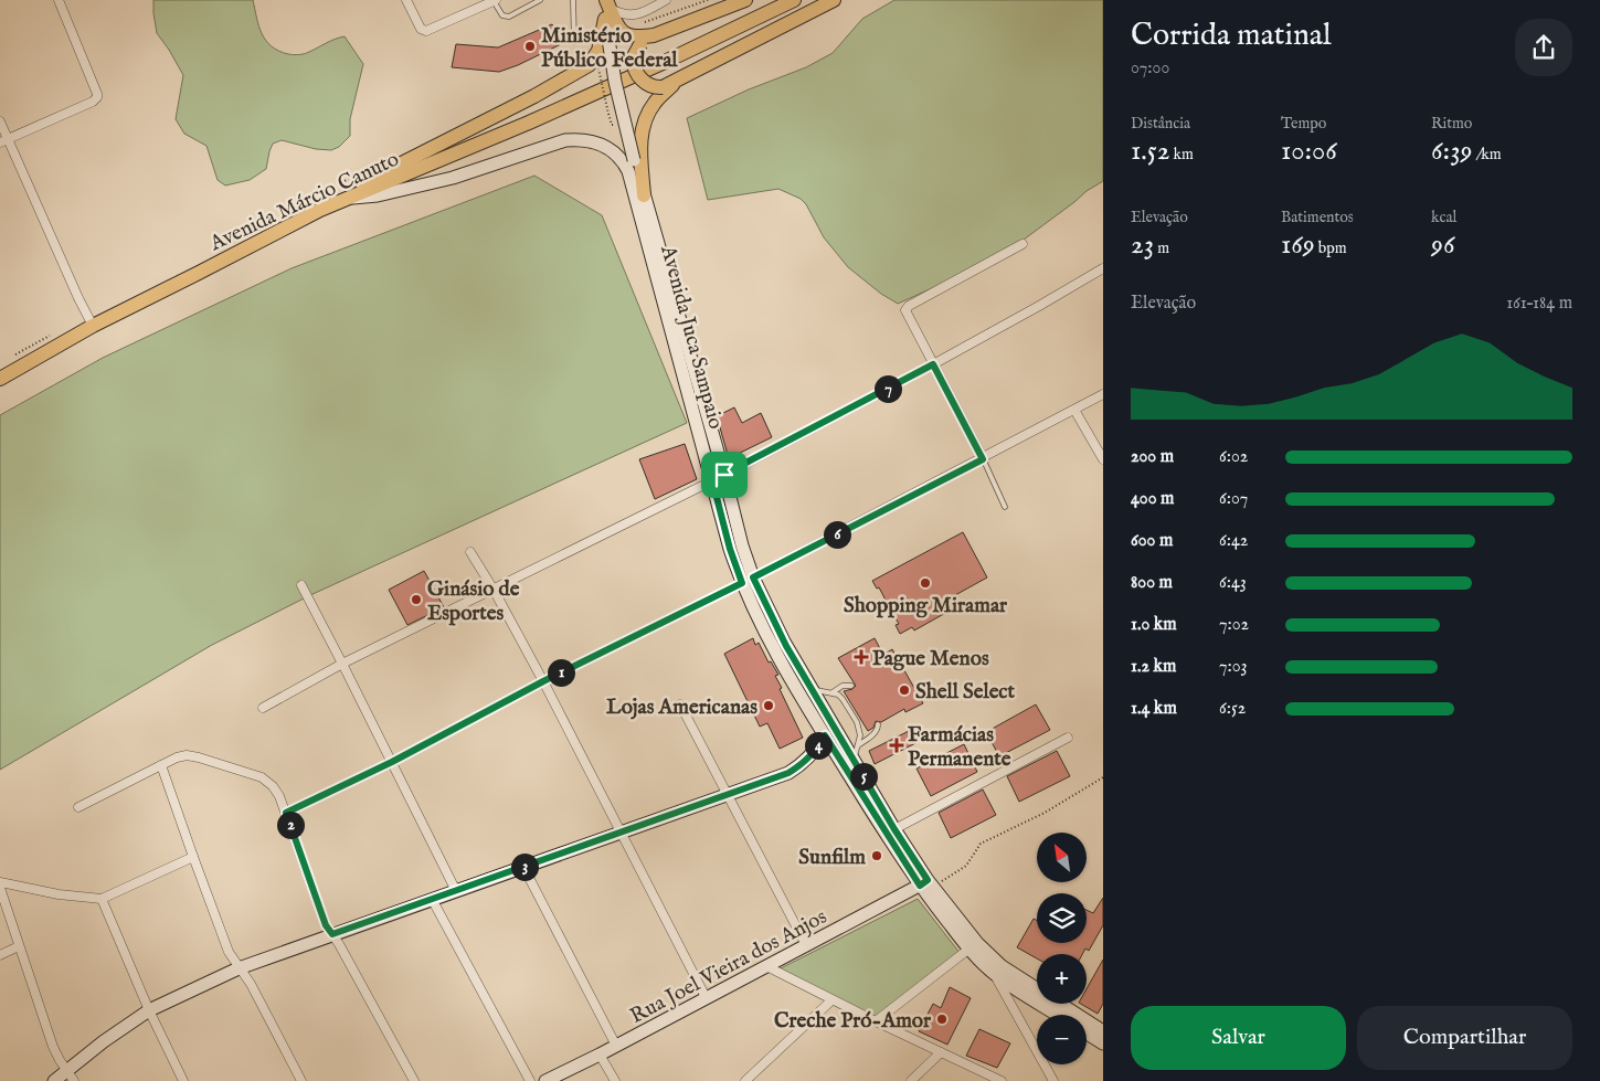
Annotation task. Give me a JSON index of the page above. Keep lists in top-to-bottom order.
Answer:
{
  "streets": {
    "main road": ["Avenida Márcio Canuto", "Avenida Juca Sampaio", "Rua Joel Vieira dos Anjos"]
  },
  "crossings": [
    ["Avenida Márcio Canuto", "Avenida Juca Sampaio"],
    ["Avenida Juca Sampaio", "Rua Joel Vieira dos Anjos"]
  ],
  "places": {
    "other": [
      "Ministério Público Federal",
      "Shopping Miramar",
      "Ginásio de Esportes",
      "Shell Select",
      "Lojas Americanas",
      "Sunfilm",
      "Creche Pró-Amor"
    ],
    "health": ["Pague Menos", "Farmácias Permanente"]
  },
  "north": "top left",
  "page": {
    "heading": ["Corrida matinal", "07:00"],
    "stats": [
      ["Distância", "1.52 km"],
      ["Tempo", "10:06"],
      ["Ritmo", "6:39 /km"],
      ["Elevação", "23 m"],
      ["Batimentos", "169 bpm"],
      ["kcal", "96"]
    ],
    "chart": ["Elevação", "161–184 m"],
    "pins": [
      "7",
      "6",
      "1",
      "4",
      "5",
      "2",
      "3"
    ],
    "list": [
      {
        "name": "200 m",
        "note": "6:02"
      },
      {
        "name": "400 m",
        "note": "6:07"
      },
      {
        "name": "600 m",
        "note": "6:42"
      },
      {
        "name": "800 m",
        "note": "6:43"
      },
      {
        "name": "1.0 km",
        "note": "7:02"
      },
      {
        "name": "1.2 km",
        "note": "7:03"
      },
      {
        "name": "1.4 km",
        "note": "6:52"
      }
    ],
    "map_buttons": ["+", "−"],
    "buttons": ["Salvar", "Compartilhar"]
  }
}
